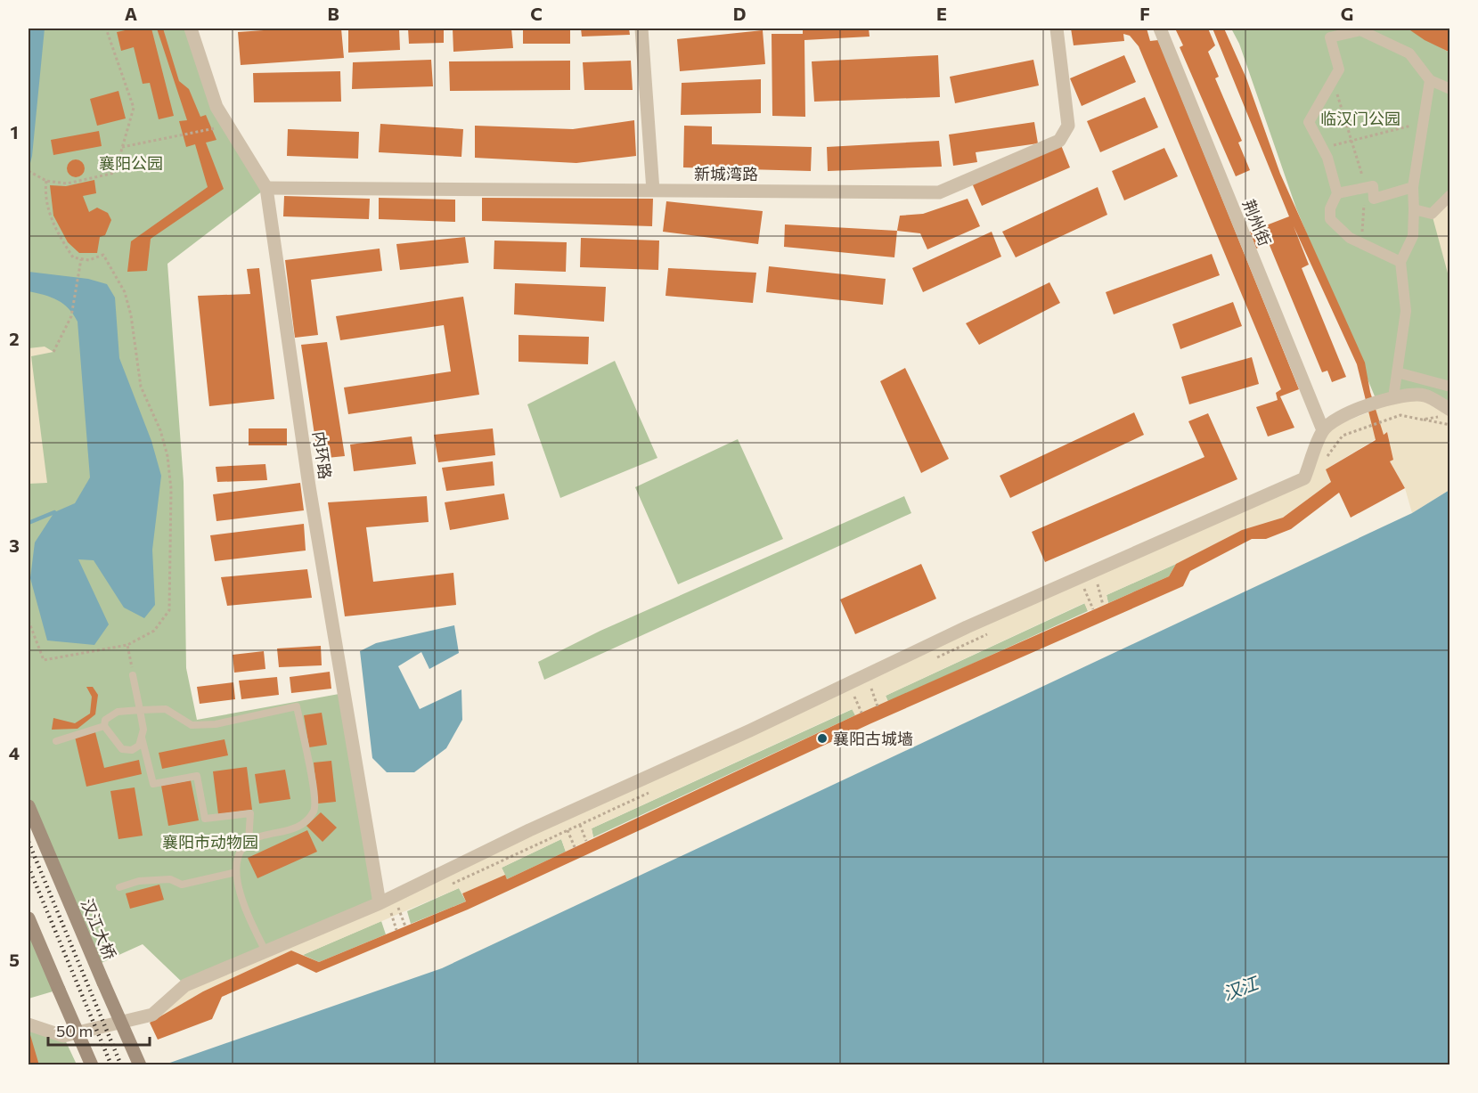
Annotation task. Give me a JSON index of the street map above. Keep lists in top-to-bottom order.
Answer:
{
  "streets": {
    "main road": ["汉江大桥"],
    "street": ["新城湾路", "荆州街", "内环路"]
  },
  "crossings": [
    ["新城湾路", "内环路"]
  ],
  "water": ["汉江"],
  "parks": ["临汉门公园", "襄阳公园", "襄阳市动物园"],
  "places": ["襄阳古城墙"],
  "scale_bar": "50 m",
  "grid": {
    "columns": [
      "A",
      "B",
      "C",
      "D",
      "E",
      "F",
      "G"
    ],
    "rows": [
      "1",
      "2",
      "3",
      "4",
      "5"
    ]
  }
}
